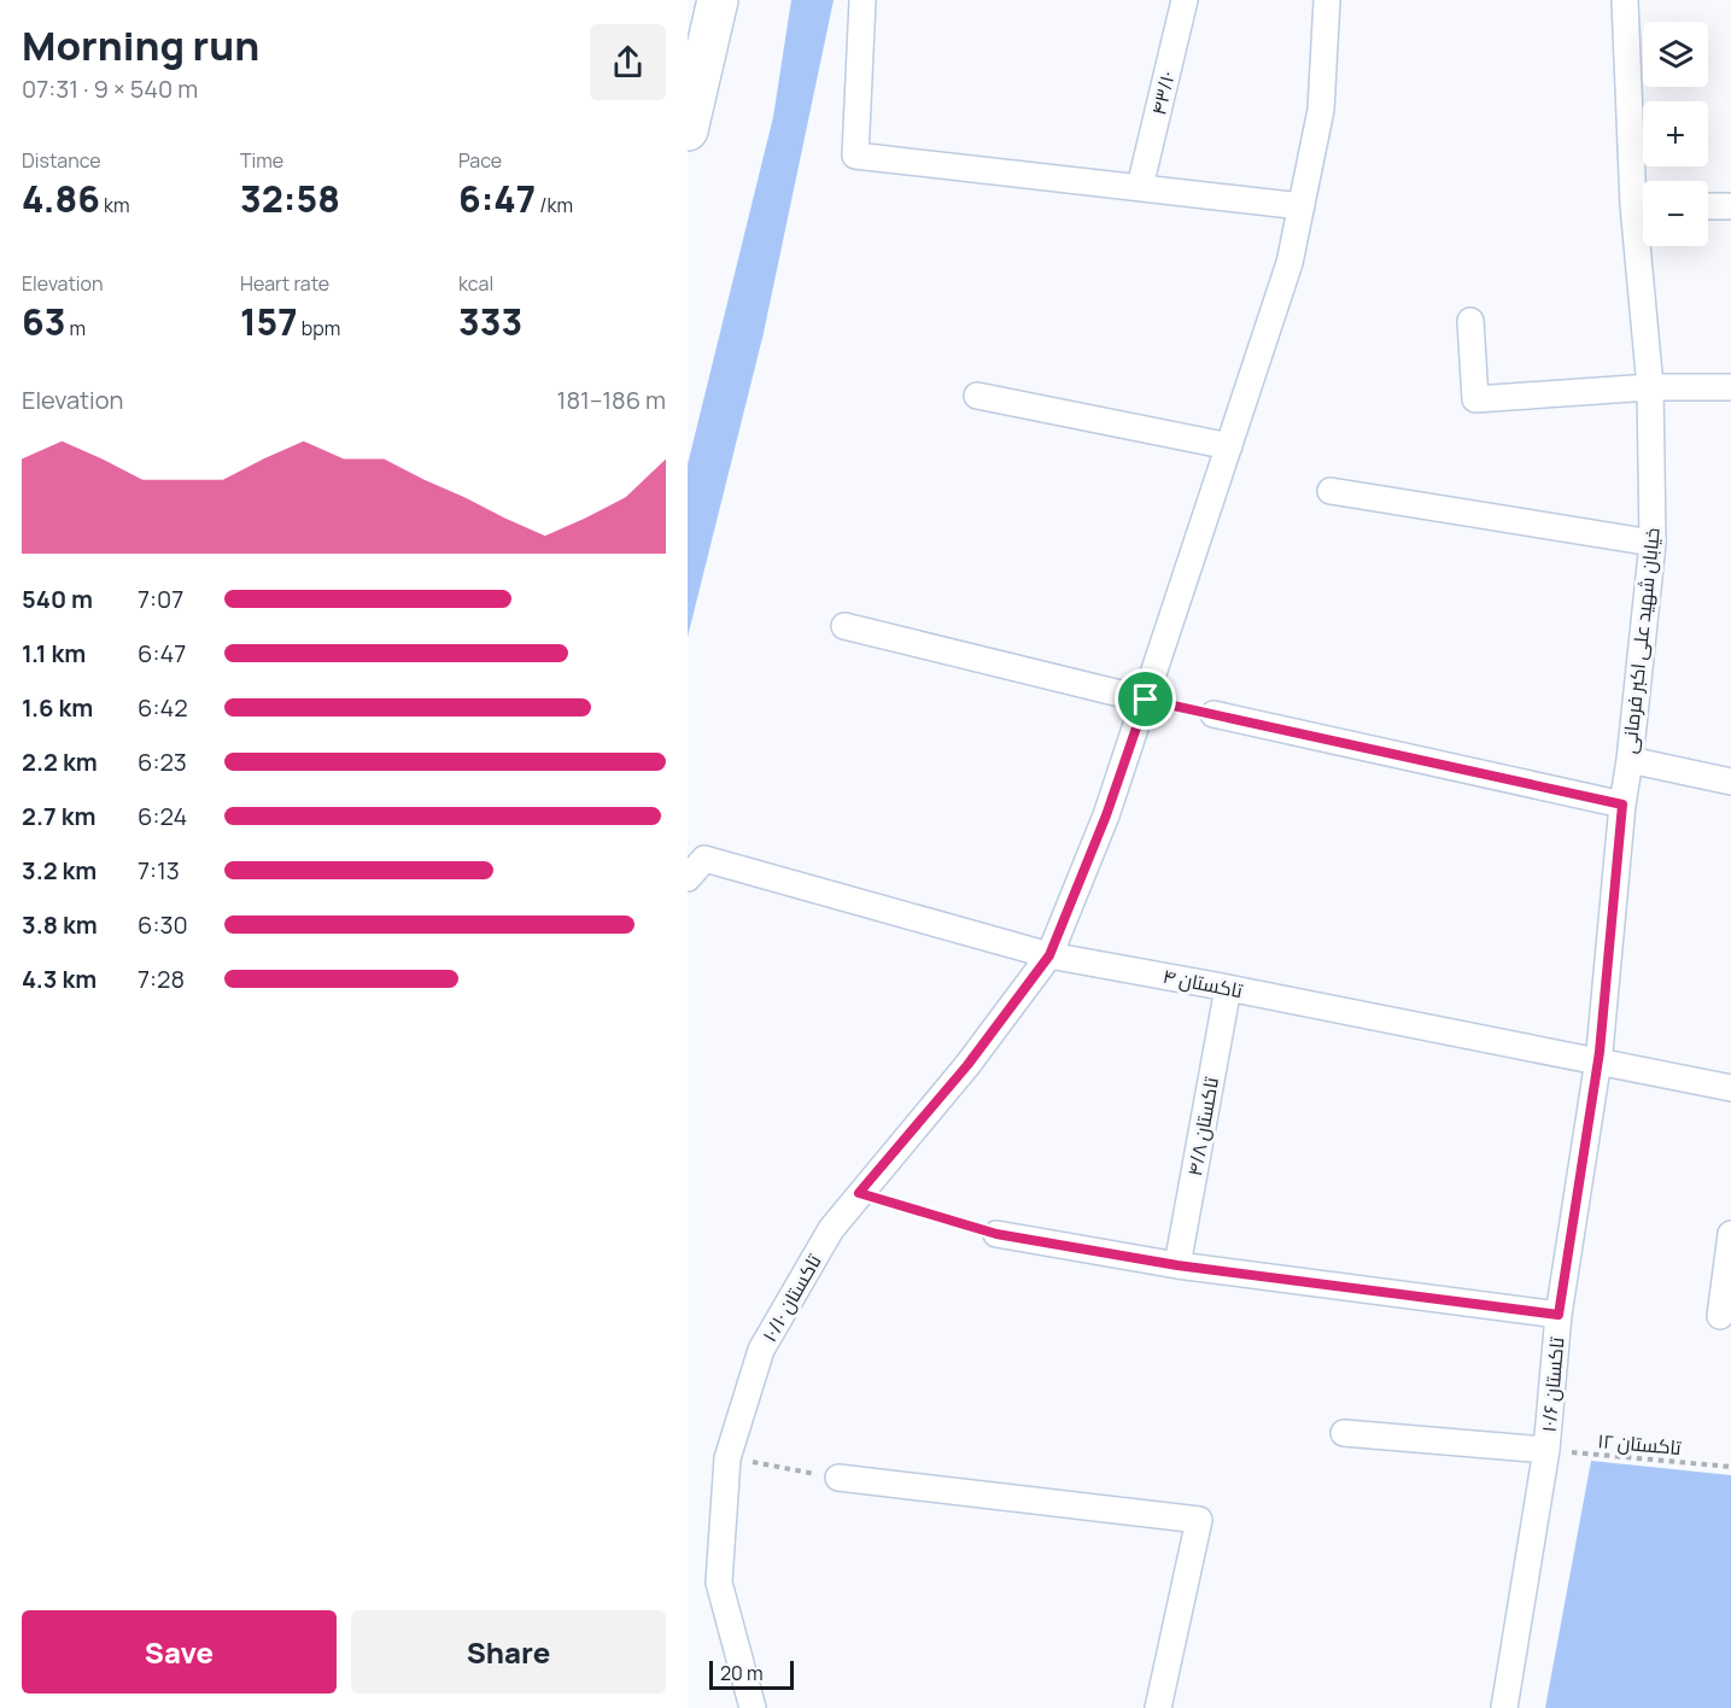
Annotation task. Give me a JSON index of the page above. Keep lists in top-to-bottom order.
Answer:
{
  "streets": {
    "street": [
      "۴۳/۱۰",
      "خیابان شهید علی اکبر فرمانی",
      "تاکستان ۴",
      "تاکستان ۴/۸",
      "تاکستان ۱۰/۱۰",
      "تاکستان ۱۰/۶"
    ],
    "path": ["تاکستان ۱۲"]
  },
  "crossings": [
    ["خیابان شهید علی اکبر فرمانی", "تاکستان ۴"],
    ["خیابان شهید علی اکبر فرمانی", "تاکستان ۱۰/۶"],
    ["تاکستان ۴", "تاکستان ۴/۸"],
    ["تاکستان ۴", "تاکستان ۱۰/۱۰"],
    ["تاکستان ۴", "تاکستان ۱۰/۶"],
    ["تاکستان ۱۰/۶", "تاکستان ۱۲"]
  ],
  "scale_bar": "20 m",
  "page": {
    "heading": ["Morning run", "07:31 · 9 × 540 m"],
    "map_buttons": ["+", "−"],
    "stats": [
      ["Distance", "4.86 km"],
      ["Time", "32:58"],
      ["Pace", "6:47 /km"],
      ["Elevation", "63 m"],
      ["Heart rate", "157 bpm"],
      ["kcal", "333"]
    ],
    "chart": ["Elevation", "181–186 m"],
    "list": [
      {
        "name": "540 m",
        "note": "7:07"
      },
      {
        "name": "1.1 km",
        "note": "6:47"
      },
      {
        "name": "1.6 km",
        "note": "6:42"
      },
      {
        "name": "2.2 km",
        "note": "6:23"
      },
      {
        "name": "2.7 km",
        "note": "6:24"
      },
      {
        "name": "3.2 km",
        "note": "7:13"
      },
      {
        "name": "3.8 km",
        "note": "6:30"
      },
      {
        "name": "4.3 km",
        "note": "7:28"
      }
    ],
    "buttons": ["Save", "Share"],
    "scale": "20 m"
  }
}
